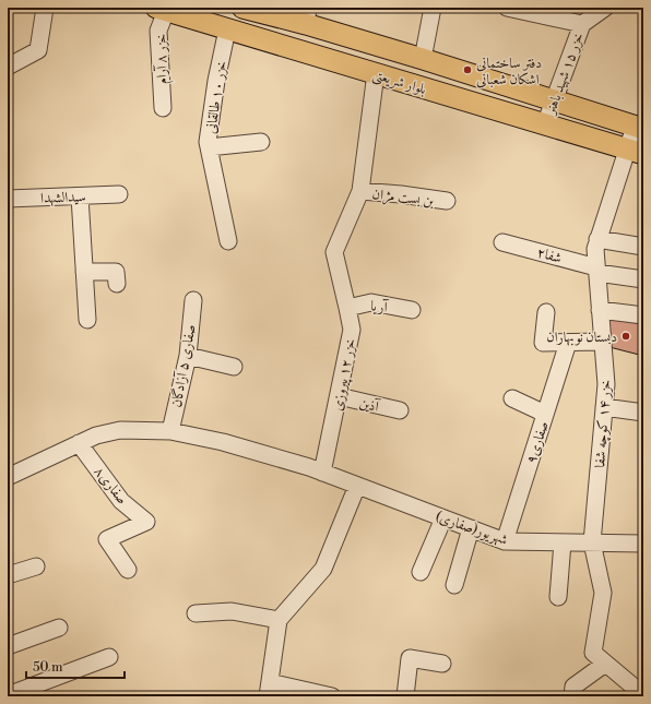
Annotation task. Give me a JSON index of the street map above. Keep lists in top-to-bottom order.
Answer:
{
  "streets": {
    "main road": ["بلوار شریعتی"],
    "street": [
      "خزر ۸ آرام",
      "خزر ۱۵ شهید باهنر",
      "خزر ۱۰ طالقانی",
      "سیدالشهدا",
      "بن بست مژان",
      "شفا۲",
      "آریا",
      "صفاری ۵ آزادگان",
      "خزر ۱۲ پیروزی",
      "آذین",
      "خزر ۱۴ کوچه شفا",
      "صفاری۹",
      "صفاری۸",
      "شهریور(صفاری)"
    ]
  },
  "crossings": [
    ["خزر ۸ آرام", "بلوار شریعتی"],
    ["خزر ۱۵ شهید باهنر", "بلوار شریعتی"],
    ["بلوار شریعتی", "خزر ۱۰ طالقانی"],
    ["بلوار شریعتی", "خزر ۱۲ پیروزی"],
    ["بلوار شریعتی", "خزر ۱۴ کوچه شفا"],
    ["بن بست مژان", "خزر ۱۲ پیروزی"],
    ["شفا۲", "خزر ۱۴ کوچه شفا"],
    ["آریا", "خزر ۱۲ پیروزی"],
    ["صفاری ۵ آزادگان", "شهریور(صفاری)"],
    ["خزر ۱۲ پیروزی", "آذین"],
    ["خزر ۱۲ پیروزی", "شهریور(صفاری)"],
    ["خزر ۱۴ کوچه شفا", "شهریور(صفاری)"],
    ["صفاری۹", "شهریور(صفاری)"],
    ["صفاری۸", "شهریور(صفاری)"]
  ],
  "places": ["دفتر ساختمانی اشکان شعبانی", "دبستان نوبهاران"],
  "scale_bar": "50 m"
}
